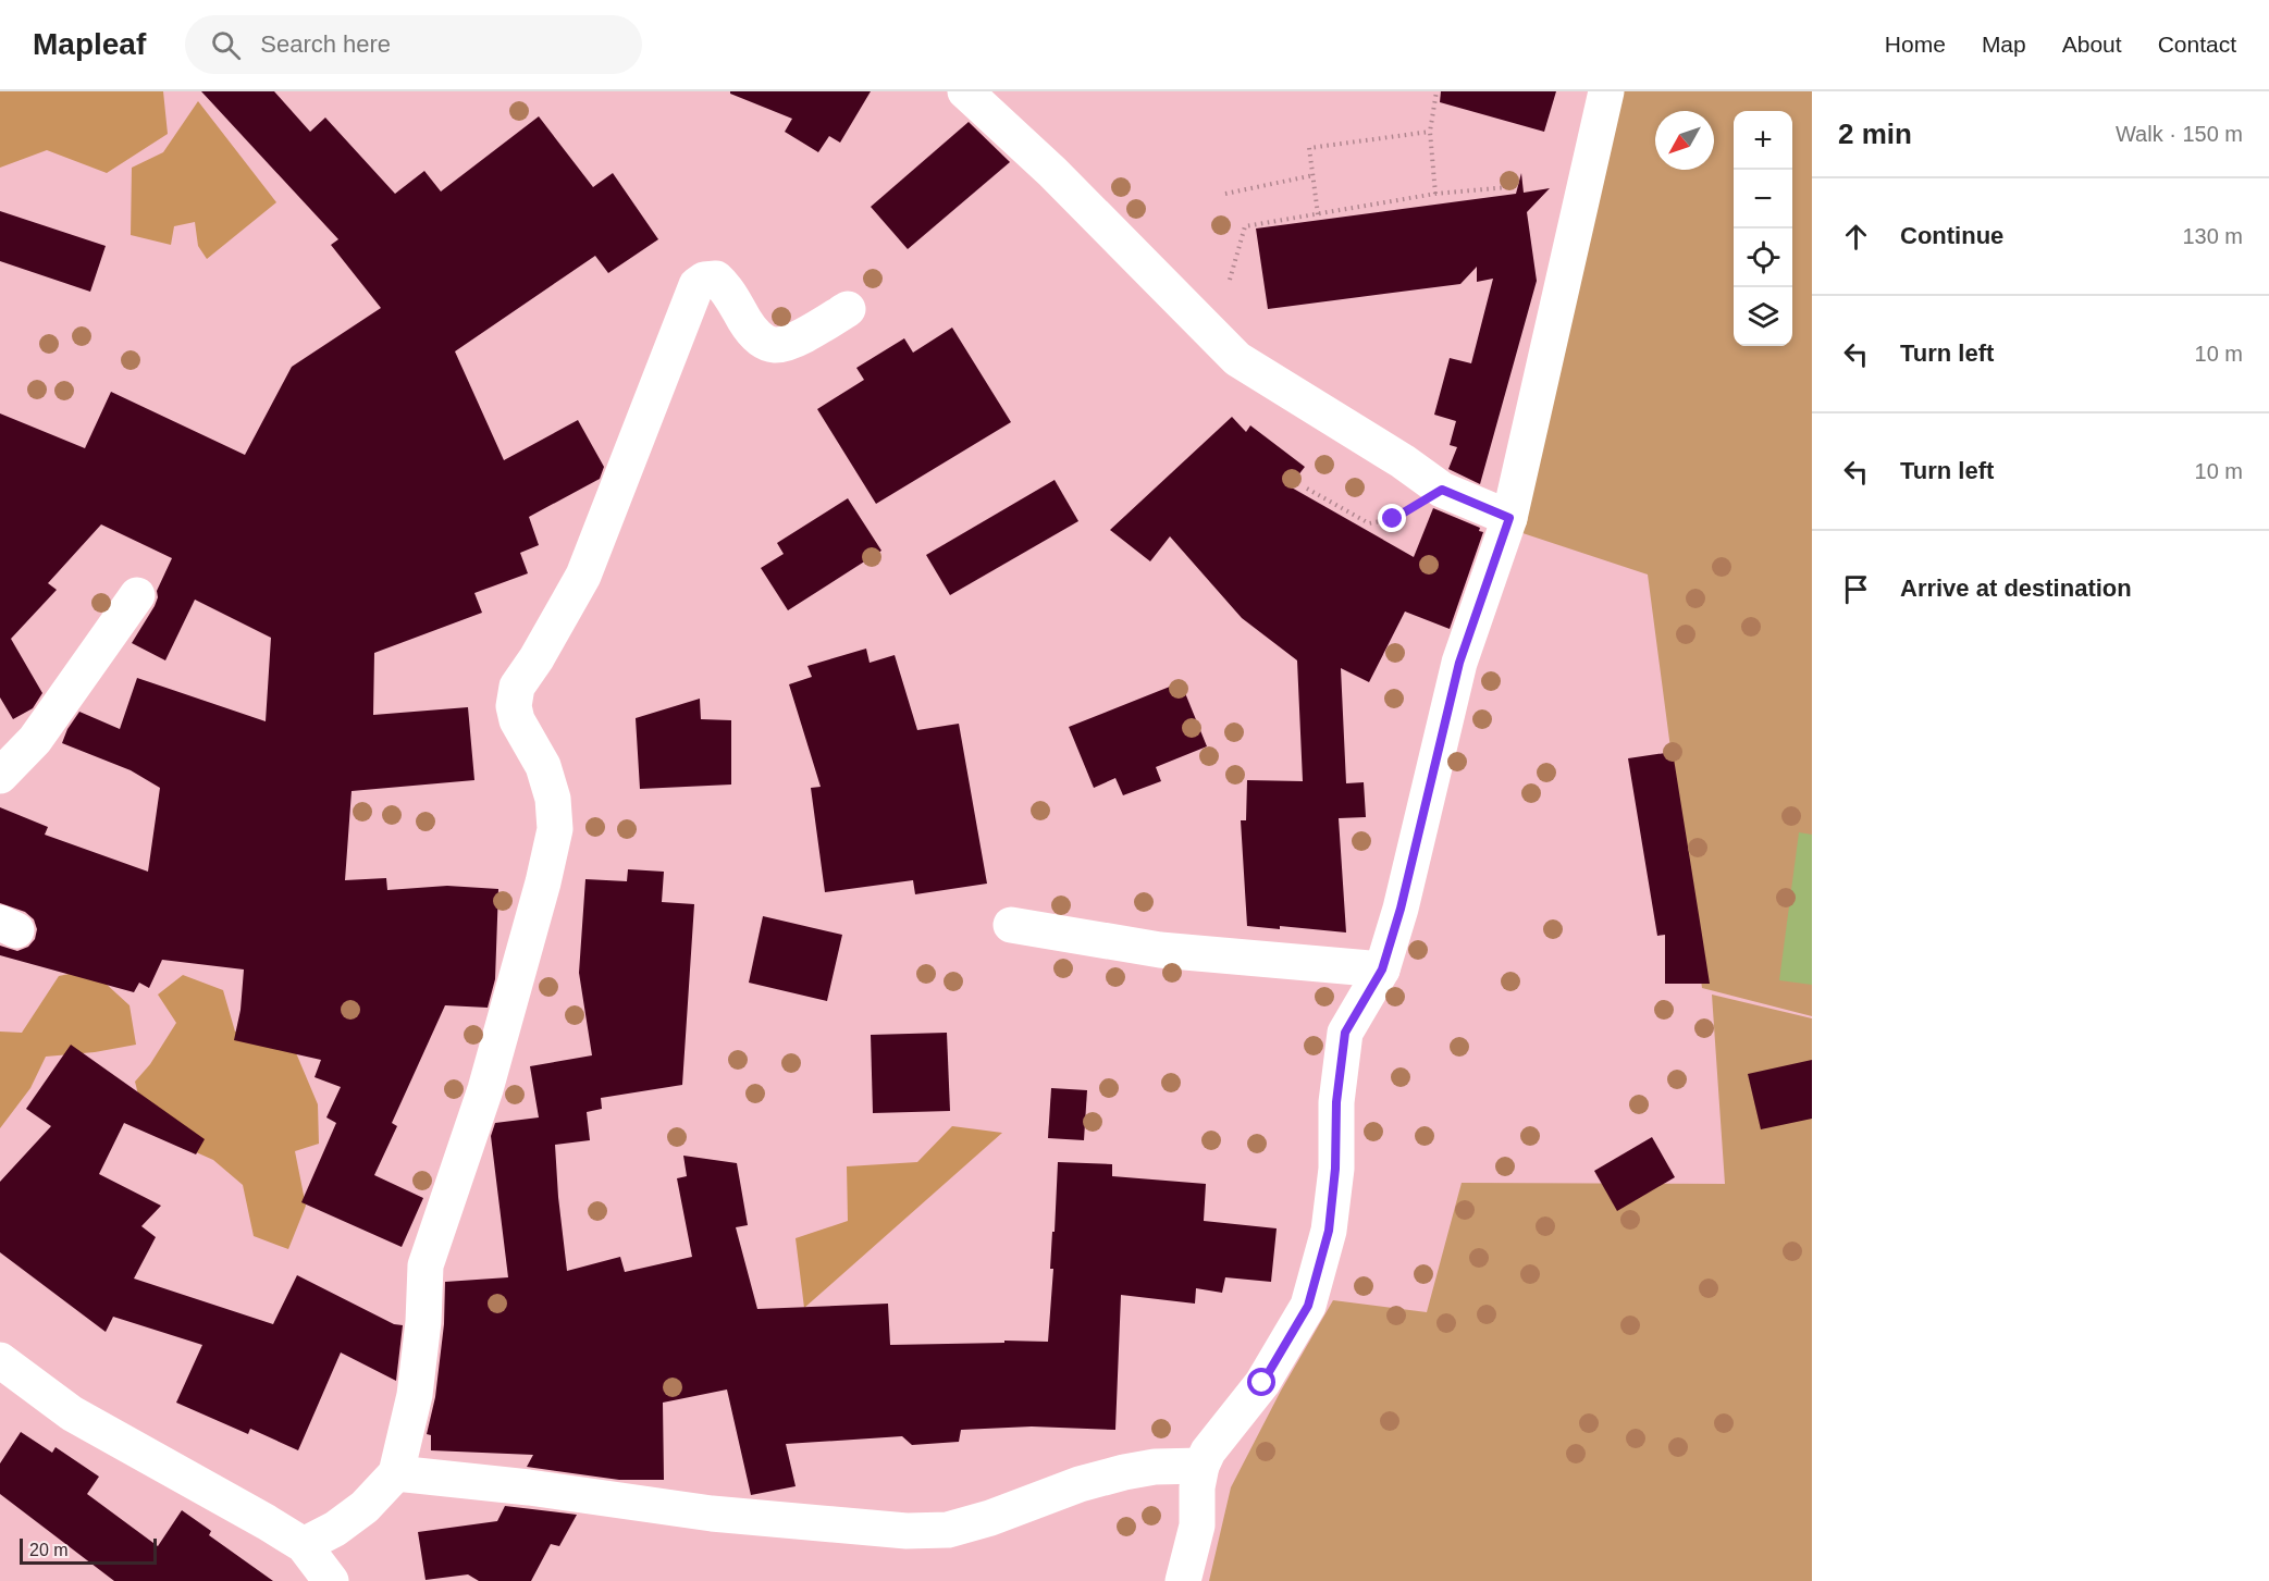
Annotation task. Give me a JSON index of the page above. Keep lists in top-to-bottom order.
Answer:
{
  "scale_bar": "20 m",
  "north": "bottom left",
  "page": {
    "header": "Mapleaf",
    "search": "Search here",
    "nav": [
      "Home",
      "Map",
      "About",
      "Contact"
    ],
    "heading": ["2 min", "Walk · 150 m"],
    "map_buttons": ["+", "−"],
    "list": [
      ["Continue", "130 m"],
      ["Turn left", "10 m"],
      ["Turn left", "10 m"],
      "Arrive at destination"
    ],
    "scale": "20 m"
  }
}
